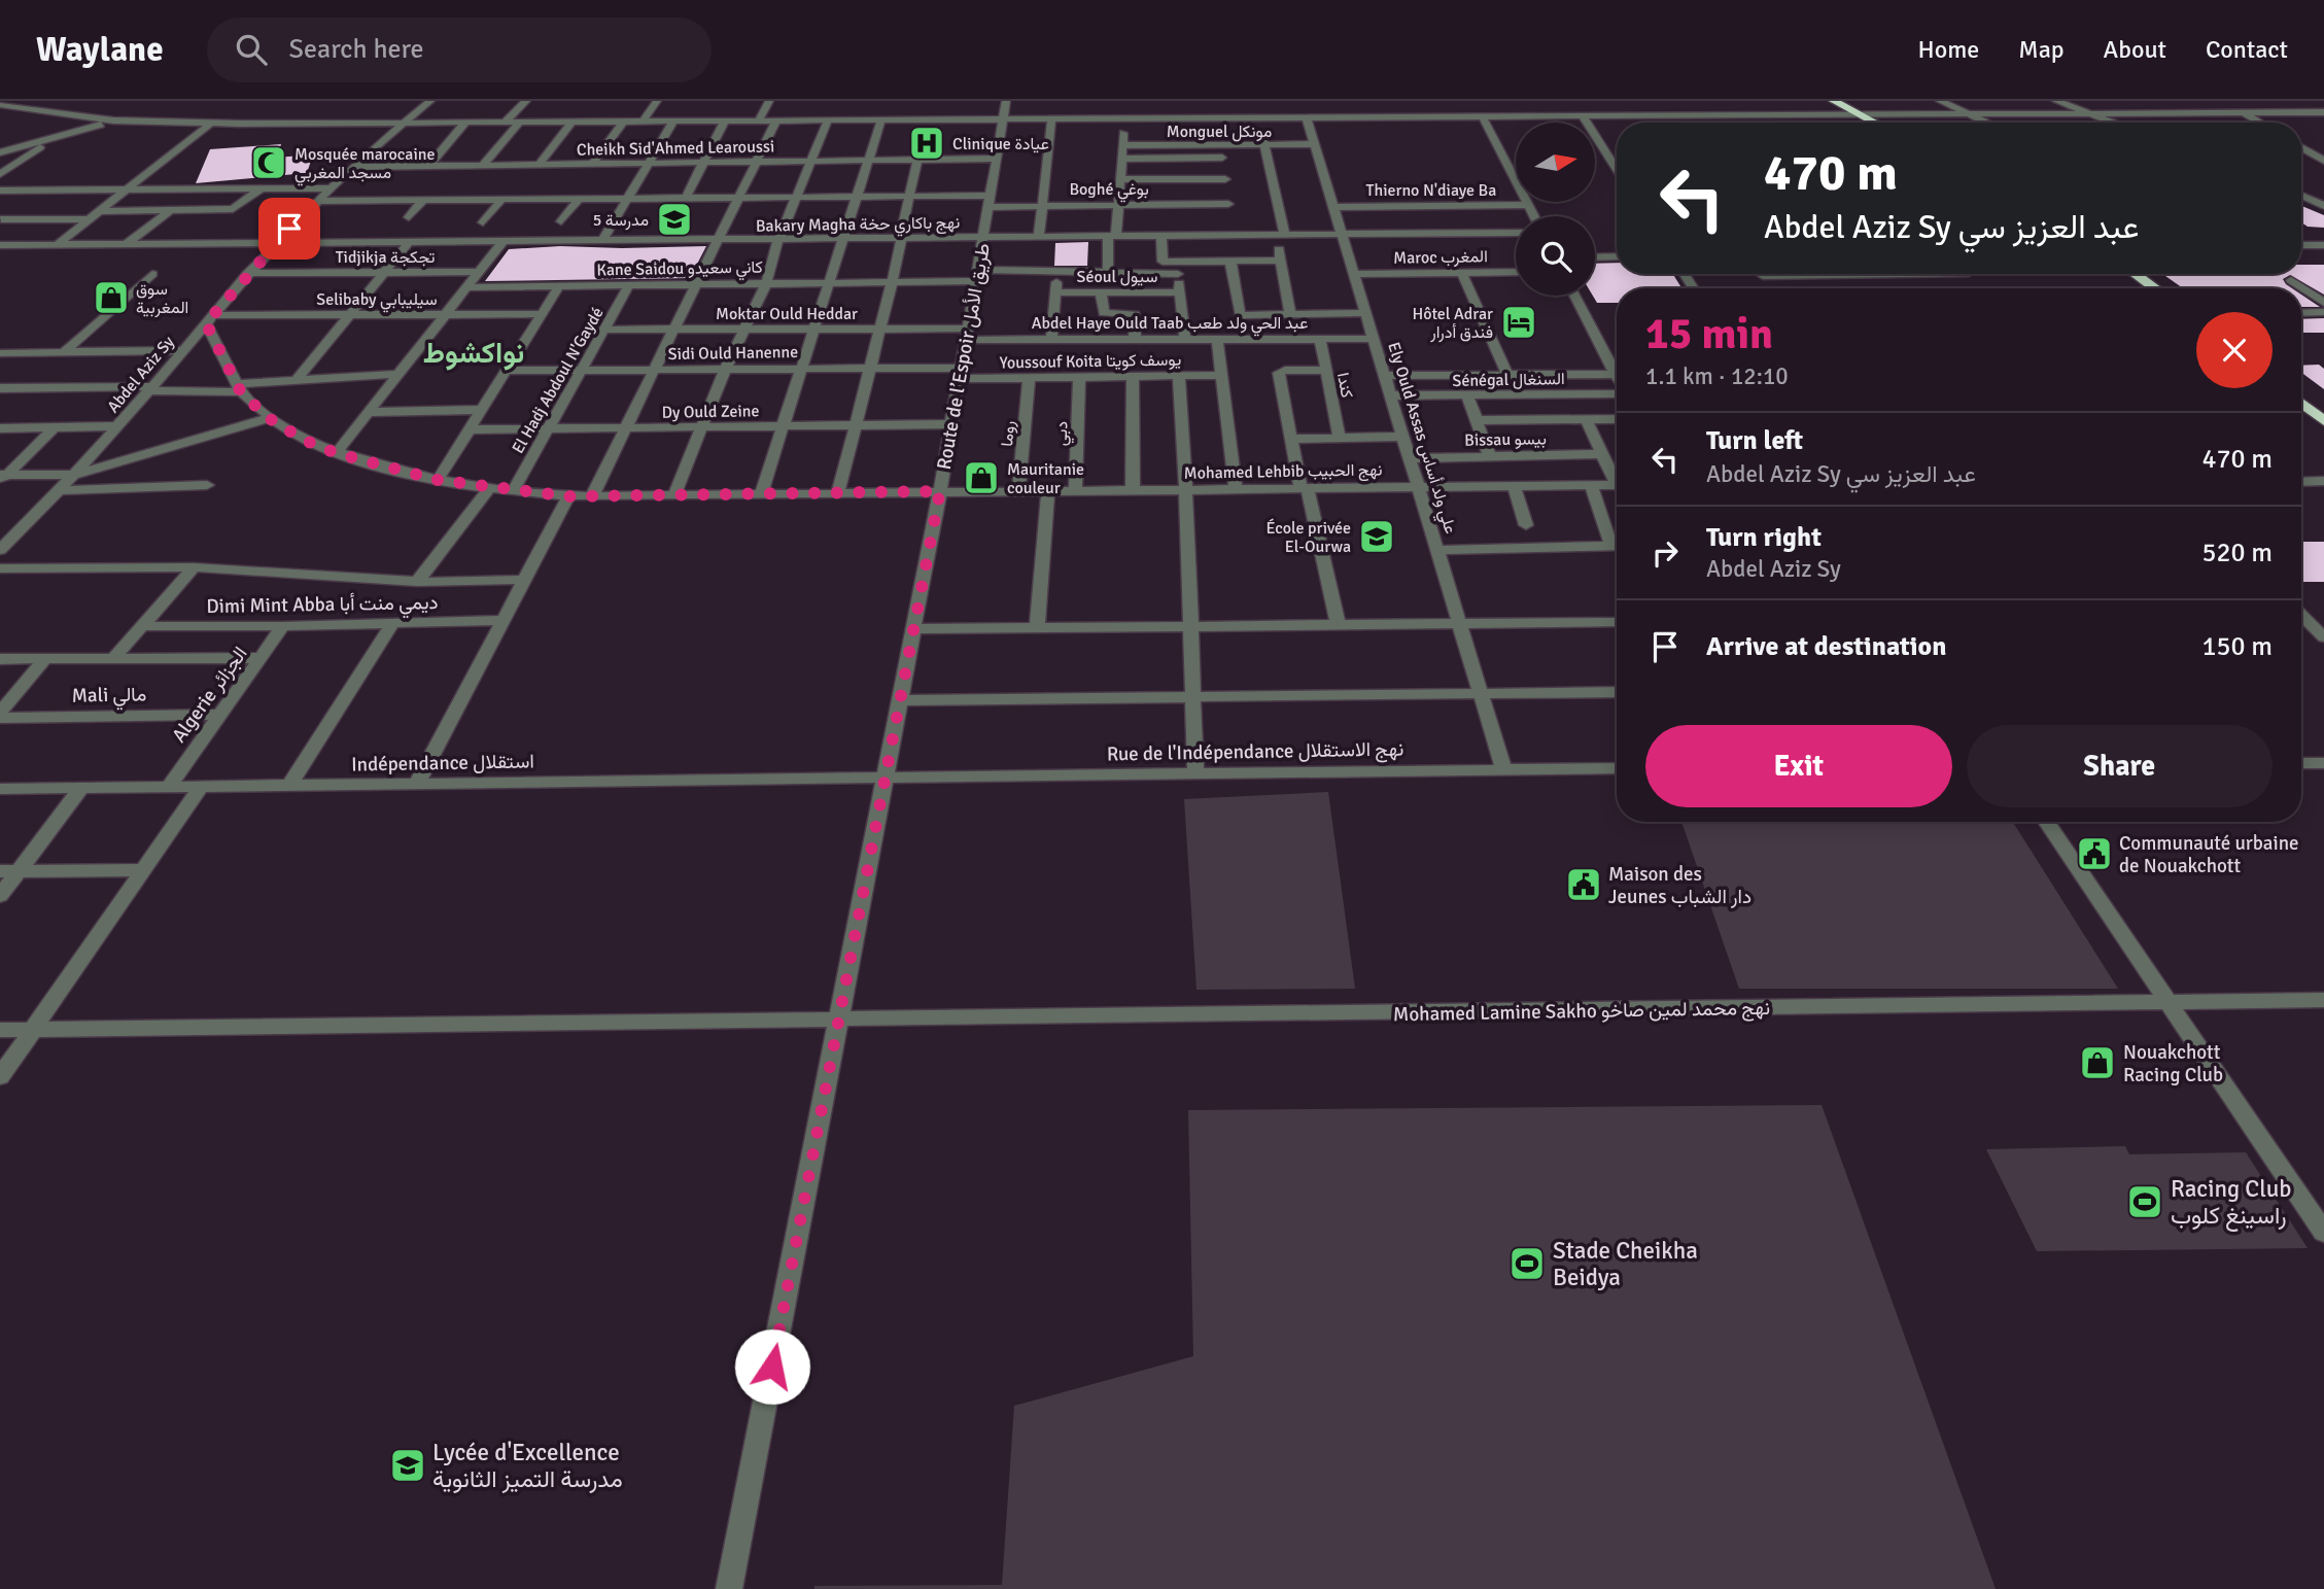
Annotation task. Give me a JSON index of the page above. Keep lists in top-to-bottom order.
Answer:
{
  "streets": {
    "street": [
      "Monguel مونكل",
      "Cheikh Sid'Ahmed Learoussi",
      "Boghé بوغي",
      "Thierno N'diaye Ba",
      "Bakary Magha نهج باكاري حخة",
      "Tidjikja تجكجة",
      "Maroc المغرب",
      "Kane Saidou كاني سعيدو",
      "Séoul سيول",
      "Selibaby سيليبابي",
      "Moktar Ould Heddar",
      "Abdel Haye Ould Taab عبد الحي ولد طعب",
      "Sidi Ould Hanenne",
      "Route de l’Espoir طريق الأمل",
      "Youssouf Koita يوسف كويتا",
      "Abdel Aziz Sy",
      "Sénégal السنغال",
      "El Hadj Abdoul N'Gaydé",
      "كندا",
      "Dy Ould Zeine",
      "روما",
      "دبي",
      "Ely Ould Assas علي ولد أساس",
      "Bissau بيسو",
      "Mohamed Lehbib نهج الحبيب",
      "Dimi Mint Abba ديمي منت أبا",
      "Mali مالي",
      "Algerie الجزائر",
      "Rue de l'Indépendance نهج الاستقلال",
      "Indépendance استقلال",
      "Mohamed Lamine Sakho نهج محمد لمين صاخو"
    ]
  },
  "crossings": [
    ["Monguel مونكل", "Ely Ould Assas علي ولد أساس"],
    ["Cheikh Sid'Ahmed Learoussi", "Route de l’Espoir طريق الأمل"],
    ["Cheikh Sid'Ahmed Learoussi", "Abdel Aziz Sy"],
    ["Boghé بوغي", "Bakary Magha نهج باكاري حخة"],
    ["Boghé بوغي", "Route de l’Espoir طريق الأمل"],
    ["Boghé بوغي", "Abdel Aziz Sy"],
    ["Thierno N'diaye Ba", "Ely Ould Assas علي ولد أساس"],
    ["Bakary Magha نهج باكاري حخة", "Route de l’Espoir طريق الأمل"],
    ["Bakary Magha نهج باكاري حخة", "Abdel Aziz Sy"],
    ["Bakary Magha نهج باكاري حخة", "Ely Ould Assas علي ولد أساس"],
    ["Tidjikja تجكجة", "Abdel Aziz Sy"],
    ["Maroc المغرب", "Ely Ould Assas علي ولد أساس"],
    ["Kane Saidou كاني سعيدو", "Route de l’Espoir طريق الأمل"],
    ["Kane Saidou كاني سعيدو", "El Hadj Abdoul N'Gaydé"],
    ["Selibaby سيليبابي", "Abdel Aziz Sy"],
    ["Selibaby سيليبابي", "Mohamed Lehbib نهج الحبيب"],
    ["Moktar Ould Heddar", "Abdel Haye Ould Taab عبد الحي ولد طعب"],
    ["Moktar Ould Heddar", "Route de l’Espoir طريق الأمل"],
    ["Moktar Ould Heddar", "El Hadj Abdoul N'Gaydé"],
    ["Abdel Haye Ould Taab عبد الحي ولد طعب", "Route de l’Espoir طريق الأمل"],
    ["Abdel Haye Ould Taab عبد الحي ولد طعب", "كندا"],
    ["Abdel Haye Ould Taab عبد الحي ولد طعب", "Ely Ould Assas علي ولد أساس"],
    ["Sidi Ould Hanenne", "Route de l’Espoir طريق الأمل"],
    ["Sidi Ould Hanenne", "Youssouf Koita يوسف كويتا"],
    ["Sidi Ould Hanenne", "El Hadj Abdoul N'Gaydé"],
    ["Route de l’Espoir طريق الأمل", "Youssouf Koita يوسف كويتا"],
    ["Route de l’Espoir طريق الأمل", "Dy Ould Zeine"],
    ["Route de l’Espoir طريق الأمل", "Mohamed Lehbib نهج الحبيب"],
    ["Route de l’Espoir طريق الأمل", "Rue de l'Indépendance نهج الاستقلال"],
    ["Route de l’Espoir طريق الأمل", "Indépendance استقلال"],
    ["Route de l’Espoir طريق الأمل", "Mohamed Lamine Sakho نهج محمد لمين صاخو"],
    ["Youssouf Koita يوسف كويتا", "روما"],
    ["Youssouf Koita يوسف كويتا", "دبي"],
    ["Abdel Aziz Sy", "Mohamed Lehbib نهج الحبيب"],
    ["Sénégal السنغال", "Ely Ould Assas علي ولد أساس"],
    ["El Hadj Abdoul N'Gaydé", "Dy Ould Zeine"],
    ["El Hadj Abdoul N'Gaydé", "Mohamed Lehbib نهج الحبيب"],
    ["روما", "Mohamed Lehbib نهج الحبيب"],
    ["دبي", "Mohamed Lehbib نهج الحبيب"],
    ["Ely Ould Assas علي ولد أساس", "Bissau بيسو"],
    ["Ely Ould Assas علي ولد أساس", "Mohamed Lehbib نهج الحبيب"],
    ["Ely Ould Assas علي ولد أساس", "Rue de l'Indépendance نهج الاستقلال"],
    ["Dimi Mint Abba ديمي منت أبا", "Algerie الجزائر"],
    ["Mali مالي", "Algerie الجزائر"],
    ["Algerie الجزائر", "Indépendance استقلال"],
    ["Rue de l'Indépendance نهج الاستقلال", "Indépendance استقلال"]
  ],
  "districts": ["نواكشوط"],
  "places": {
    "hospital": ["Clinique عيادة"],
    "mosque": ["Mosquée marocaine مسجد المغربي"],
    "school or university": ["مدرسة 5", "École privée El-Ourwa", "Lycée d'Excellence مدرسة التميز الثانوية"],
    "shop": ["سوق المغربية", "Mauritanie couleur", "Nouakchott Racing Club"],
    "hotel": ["Hôtel Adrar فندق أدرار"],
    "public building": ["Communauté urbaine de Nouakchott", "Maison des Jeunes دار الشباب"],
    "sports": ["Racing Club راسينغ كلوب", "Stade Cheikha Beidya"]
  },
  "north": "right",
  "page": {
    "header": "Waylane",
    "search": "Search here",
    "nav": [
      "Home",
      "Map",
      "About",
      "Contact"
    ],
    "turn": ["470 m", "Abdel Aziz Sy عبد العزيز سي"],
    "heading": ["15 min", "1.1 km · 12:10"],
    "list": [
      {
        "name": "Turn left",
        "note": "Abdel Aziz Sy عبد العزيز سي",
        "value": "470 m"
      },
      {
        "name": "Turn right",
        "note": "Abdel Aziz Sy",
        "value": "520 m"
      },
      {
        "name": "Arrive at destination",
        "value": "150 m"
      }
    ],
    "buttons": ["Exit", "Share"]
  }
}
